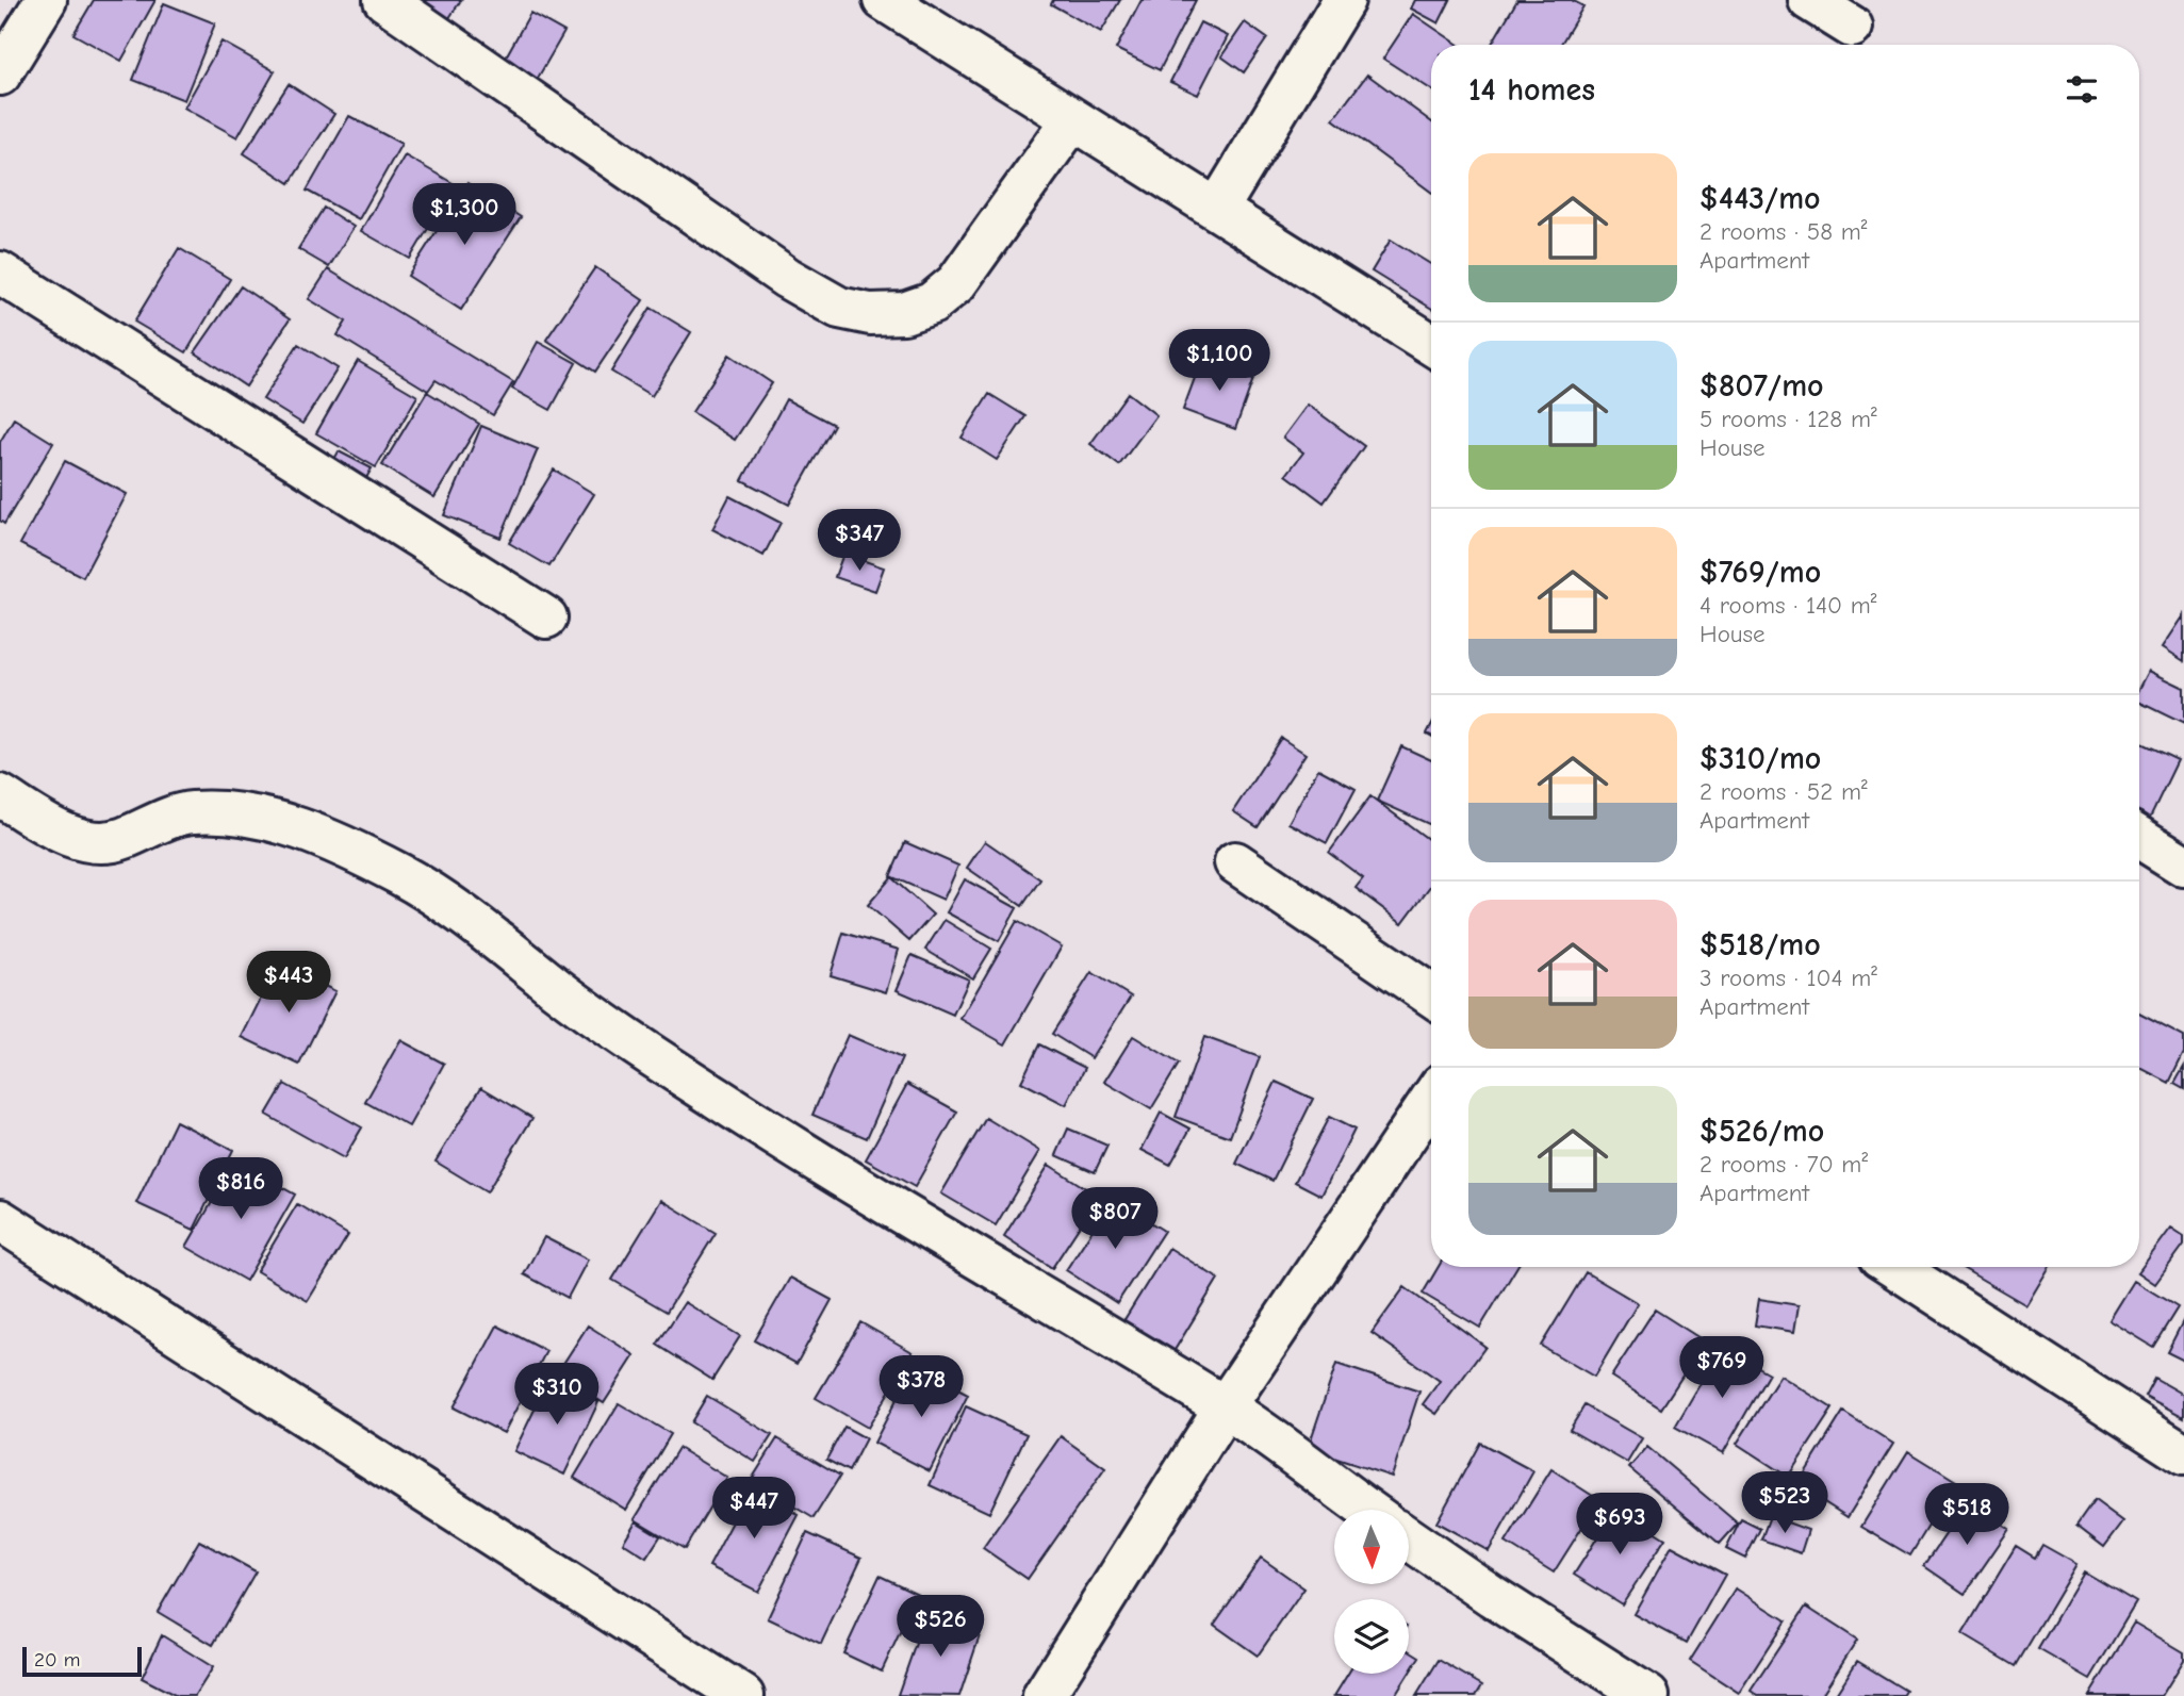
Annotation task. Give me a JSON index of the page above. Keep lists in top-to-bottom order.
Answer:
{
  "scale_bar": "20 m",
  "north": "bottom",
  "page": {
    "heading": "14 homes",
    "list": [
      {
        "name": "$443/mo",
        "note": "2 rooms · 58 m² · Apartment"
      },
      {
        "name": "$807/mo",
        "note": "5 rooms · 128 m² · House"
      },
      {
        "name": "$769/mo",
        "note": "4 rooms · 140 m² · House"
      },
      {
        "name": "$310/mo",
        "note": "2 rooms · 52 m² · Apartment"
      },
      {
        "name": "$518/mo",
        "note": "3 rooms · 104 m² · Apartment"
      },
      {
        "name": "$526/mo",
        "note": "2 rooms · 70 m² · Apartment"
      }
    ],
    "price": [
      "$1,300",
      "$1,100",
      "$347",
      "$443",
      "$816",
      "$807",
      "$769",
      "$378",
      "$310",
      "$523",
      "$447",
      "$518",
      "$693",
      "$526"
    ],
    "scale": "20 m"
  }
}
